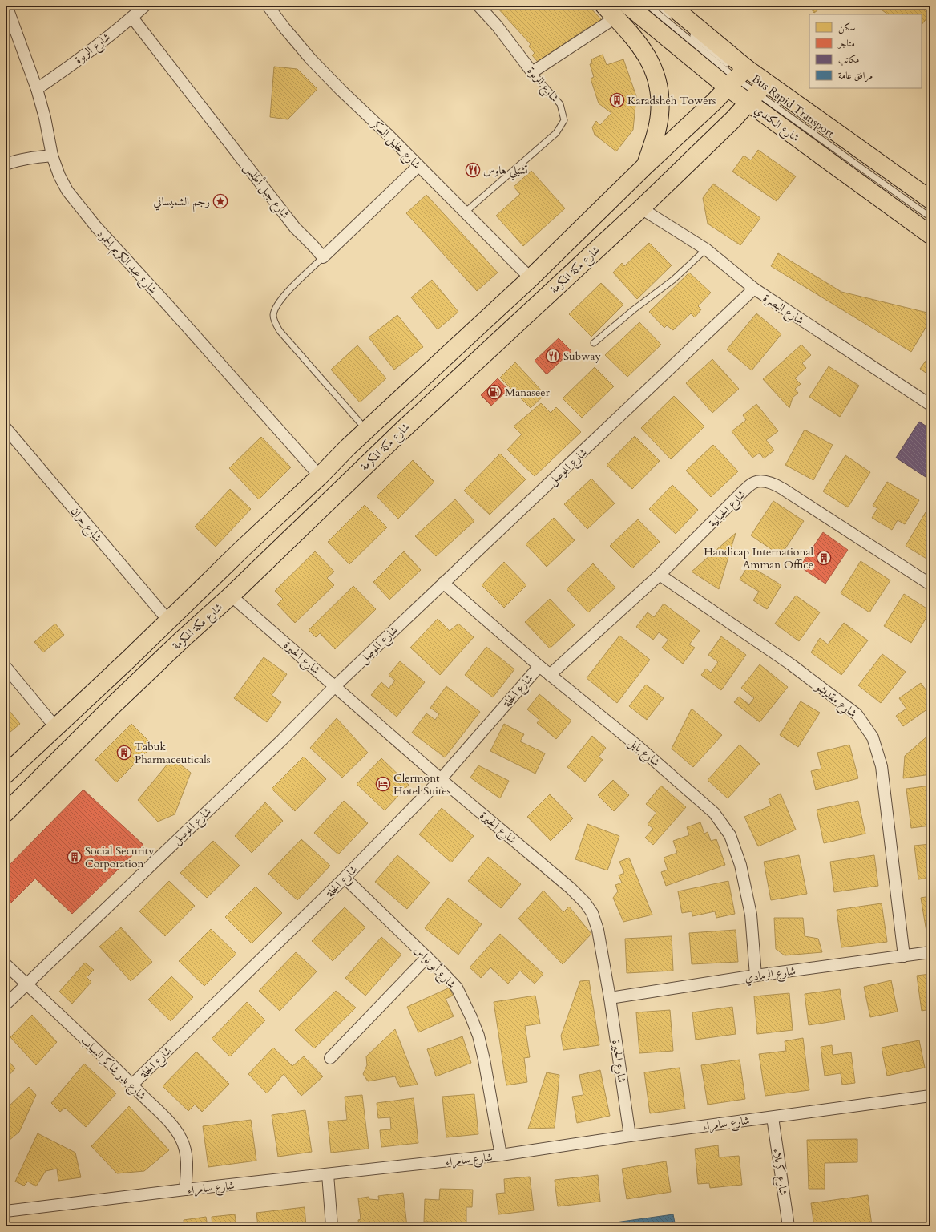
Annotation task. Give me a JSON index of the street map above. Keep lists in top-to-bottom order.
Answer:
{
  "streets": {
    "main road": ["شارع الكندي", "شارع مكة المكرمة"],
    "street": [
      "شارع الربوة",
      "شارع خليل السكر",
      "شارع جبل أطلس",
      "شارع عبد الكريم الحمود",
      "شارع البصرة",
      "شارع الموصل",
      "شارع الحبانية",
      "شارع حران",
      "شارع الحيرة",
      "شارع الحلة",
      "شارع مقديشو",
      "شارع بابل",
      "شارع أبو نواس",
      "شارع الرمادي",
      "شارع بدر شاكر السياب",
      "شارع سامراء",
      "شارع كربلاء"
    ],
    "lane": ["Bus Rapid Transport"]
  },
  "crossings": [
    ["شارع الربوة", "شارع خليل السكر"],
    ["شارع الربوة", "شارع جبل أطلس"],
    ["شارع الربوة", "شارع عبد الكريم الحمود"],
    ["Bus Rapid Transport", "شارع الكندي"],
    ["Bus Rapid Transport", "شارع مكة المكرمة"],
    ["شارع الكندي", "شارع مكة المكرمة"],
    ["شارع خليل السكر", "شارع مكة المكرمة"],
    ["شارع عبد الكريم الحمود", "شارع مكة المكرمة"],
    ["شارع مكة المكرمة", "شارع البصرة"],
    ["شارع مكة المكرمة", "شارع حران"],
    ["شارع مكة المكرمة", "شارع الحيرة"],
    ["شارع البصرة", "شارع الموصل"],
    ["شارع الموصل", "شارع الحيرة"],
    ["شارع الموصل", "شارع بابل"],
    ["شارع الموصل", "شارع بدر شاكر السياب"],
    ["شارع الحبانية", "شارع مقديشو"],
    ["شارع الحبانية", "شارع بابل"],
    ["شارع الحيرة", "شارع الحلة"],
    ["شارع الحيرة", "شارع الرمادي"],
    ["شارع الحيرة", "شارع سامراء"],
    ["شارع الحلة", "شارع بابل"],
    ["شارع الحلة", "شارع أبو نواس"],
    ["شارع الحلة", "شارع بدر شاكر السياب"],
    ["شارع مقديشو", "شارع الرمادي"],
    ["شارع بابل", "شارع الرمادي"],
    ["شارع أبو نواس", "شارع سامراء"],
    ["شارع بدر شاكر السياب", "شارع سامراء"],
    ["شارع سامراء", "شارع كربلاء"]
  ],
  "places": {
    "building": [
      "Karadsheh Towers",
      "Handicap International Amman Office",
      "Tabuk Pharmaceuticals",
      "Social Security Corporation"
    ],
    "restaurant": ["تشيلي هاوس", "Subway"],
    "place": ["رجم الشميساني"],
    "fuel station": ["Manaseer"],
    "hotel": ["Clermont Hotel Suites"]
  },
  "legend": [
    "سكن",
    "متاجر",
    "مكاتب",
    "مرافق عامة"
  ]
}
